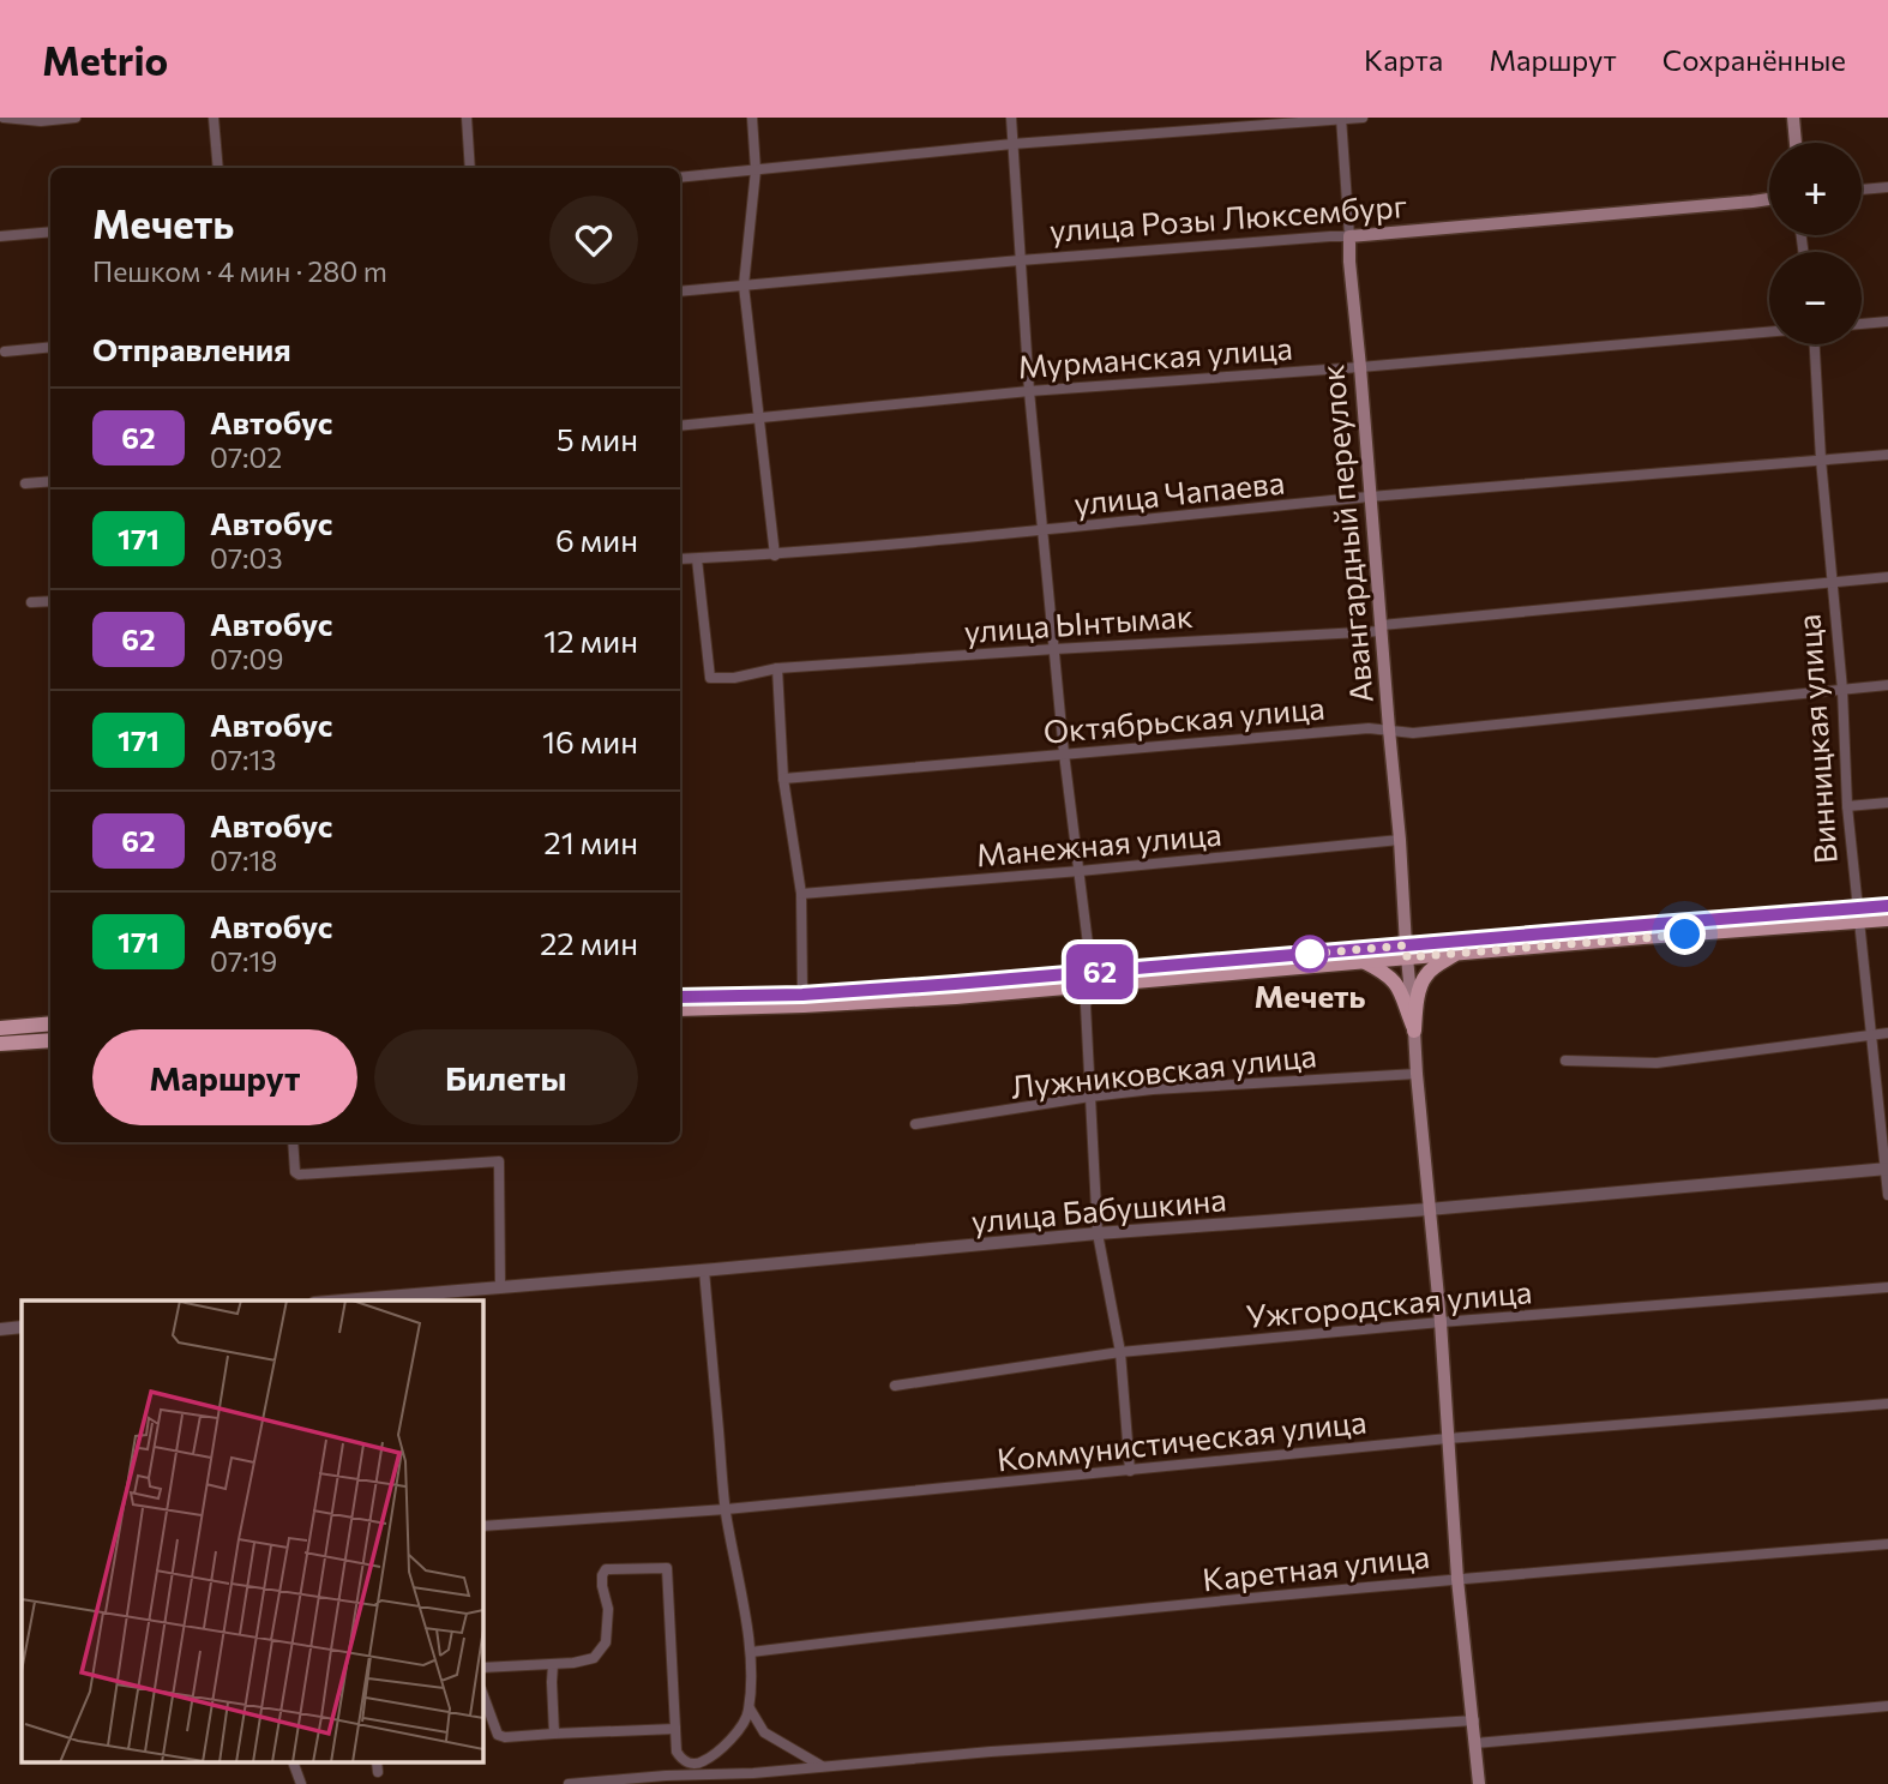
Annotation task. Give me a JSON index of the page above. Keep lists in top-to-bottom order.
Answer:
{
  "streets": {
    "main road": ["улица Розы Люксембург", "Авангардный переулок"],
    "street": [
      "Мурманская улица",
      "улица Чапаева",
      "улица Ынтымак",
      "Октябрьская улица",
      "Винницкая улица",
      "Манежная улица",
      "Лужниковская улица",
      "улица Бабушкина",
      "Ужгородская улица",
      "Коммунистическая улица",
      "Каретная улица"
    ]
  },
  "crossings": [
    ["улица Розы Люксембург", "Авангардный переулок"],
    ["Мурманская улица", "Авангардный переулок"],
    ["улица Чапаева", "Авангардный переулок"],
    ["улица Чапаева", "улица Ынтымак"],
    ["улица Чапаева", "Винницкая улица"],
    ["Авангардный переулок", "улица Ынтымак"],
    ["Авангардный переулок", "Октябрьская улица"],
    ["Авангардный переулок", "Манежная улица"],
    ["Авангардный переулок", "Лужниковская улица"],
    ["Авангардный переулок", "улица Бабушкина"],
    ["Авангардный переулок", "Ужгородская улица"],
    ["Авангардный переулок", "Коммунистическая улица"],
    ["Авангардный переулок", "Каретная улица"],
    ["улица Ынтымак", "Винницкая улица"],
    ["Октябрьская улица", "Винницкая улица"],
    ["Винницкая улица", "улица Бабушкина"]
  ],
  "places": ["Мечеть"],
  "lines": ["bus line 62"],
  "page": {
    "header": "Metrio",
    "nav": ["Карта", "Маршрут", "Сохранённые"],
    "on_map": "62",
    "map_buttons": ["+", "−"],
    "heading": [
      ["Мечеть", "Пешком · 4 мин · 280 m"],
      "Отправления"
    ],
    "list": [
      {
        "mark": "62",
        "name": "Автобус",
        "note": "07:02",
        "value": "5 мин"
      },
      {
        "mark": "171",
        "name": "Автобус",
        "note": "07:03",
        "value": "6 мин"
      },
      {
        "mark": "62",
        "name": "Автобус",
        "note": "07:09",
        "value": "12 мин"
      },
      {
        "mark": "171",
        "name": "Автобус",
        "note": "07:13",
        "value": "16 мин"
      },
      {
        "mark": "62",
        "name": "Автобус",
        "note": "07:18",
        "value": "21 мин"
      },
      {
        "mark": "171",
        "name": "Автобус",
        "note": "07:19",
        "value": "22 мин"
      }
    ],
    "buttons": ["Маршрут", "Билеты"]
  }
}
